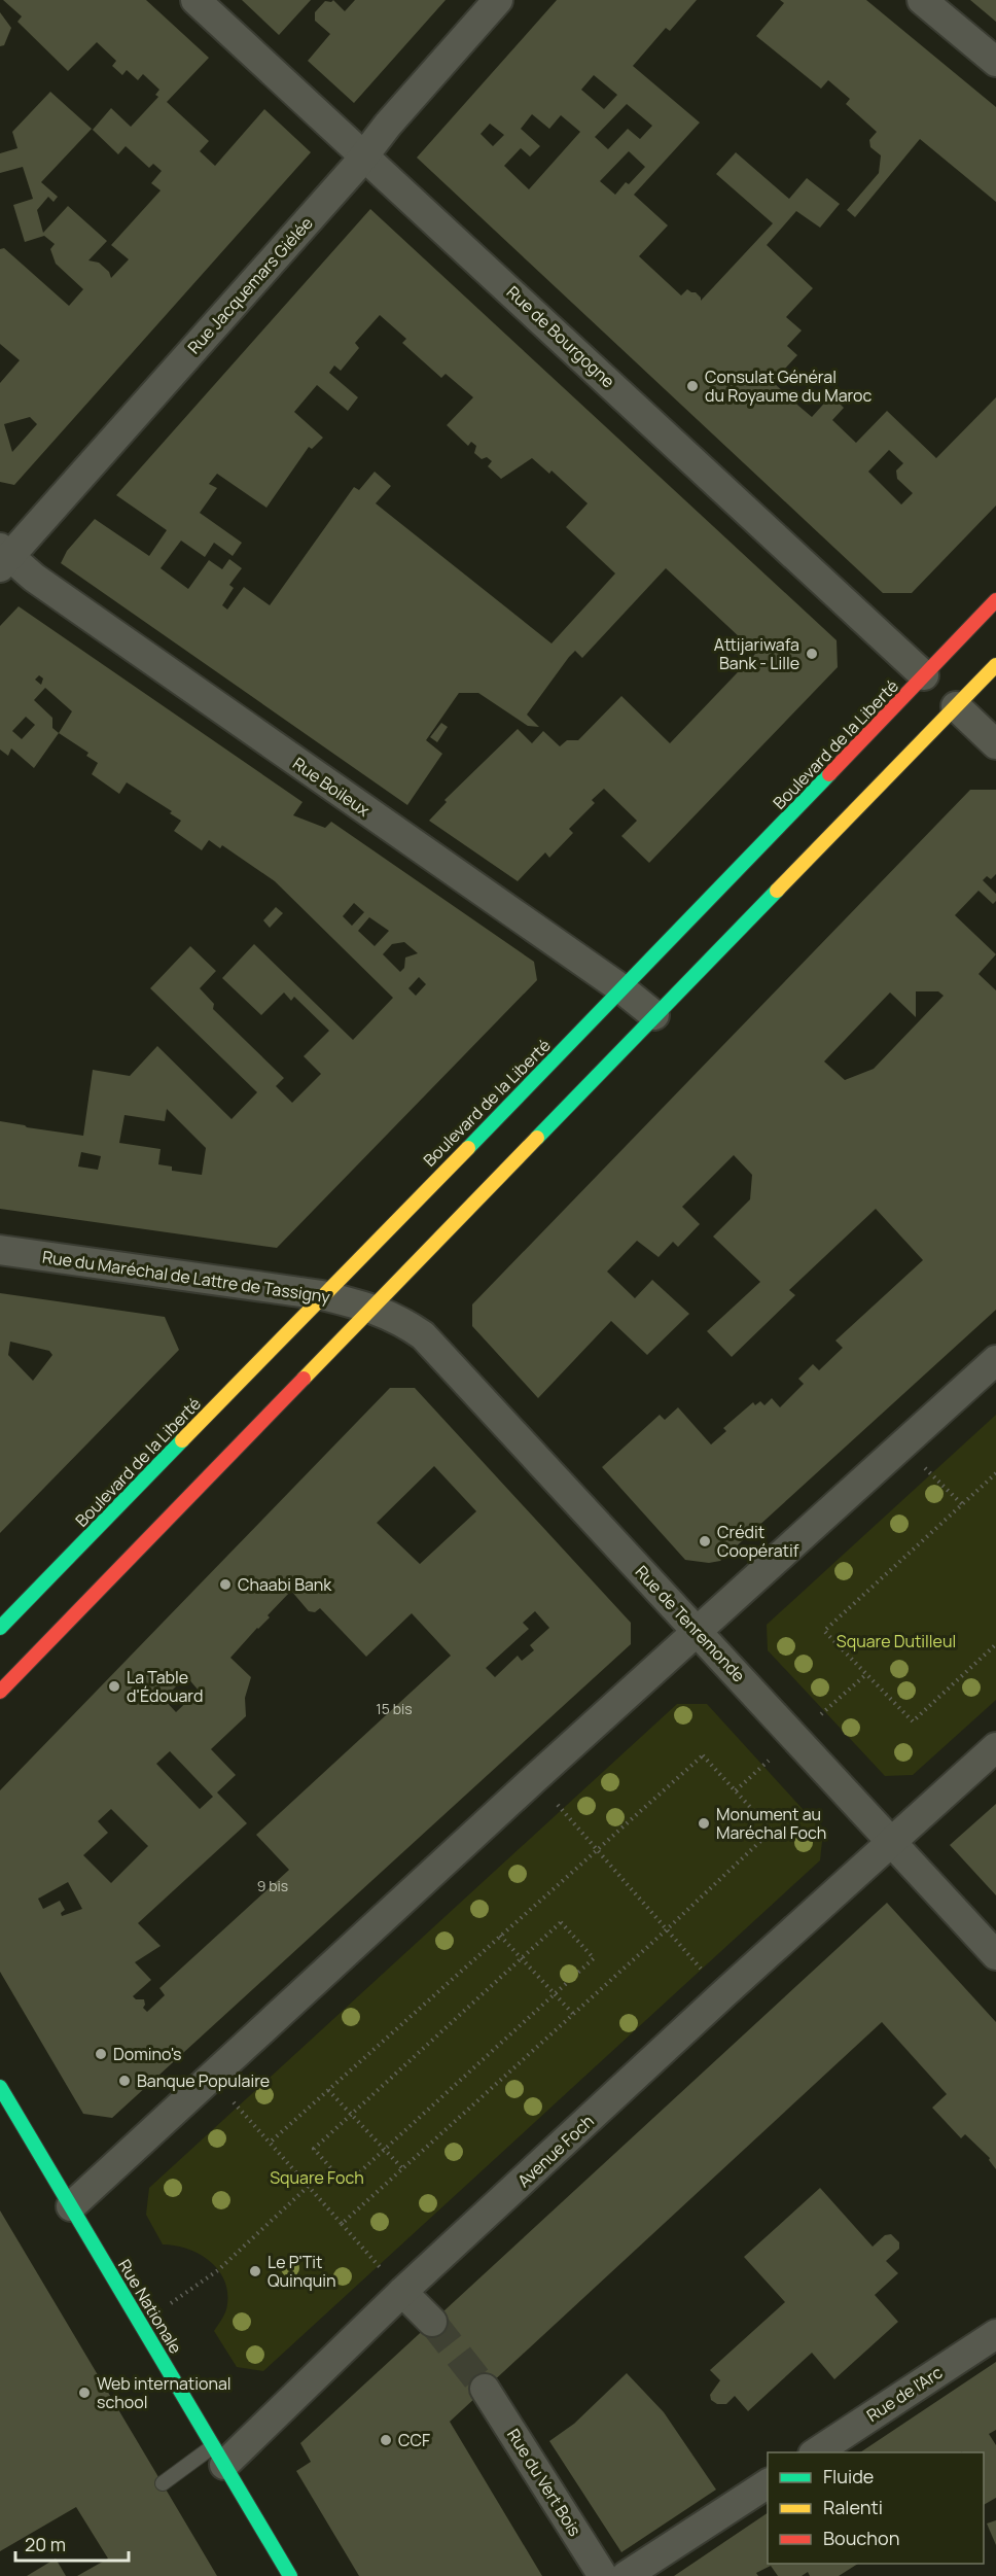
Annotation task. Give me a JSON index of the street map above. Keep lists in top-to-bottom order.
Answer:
{
  "streets": {
    "main road": ["Boulevard de la Liberté", "Rue Nationale"],
    "street": [
      "Rue Jacquemars Giélée",
      "Rue de Bourgogne",
      "Rue Boileux",
      "Rue du Maréchal de Lattre de Tassigny",
      "Rue de Tenremonde",
      "Avenue Foch",
      "Rue de l'Arc",
      "Rue du Vert Bois"
    ]
  },
  "crossings": [
    ["Rue Jacquemars Giélée", "Rue de Bourgogne"],
    ["Rue Jacquemars Giélée", "Rue Boileux"],
    ["Rue de Bourgogne", "Boulevard de la Liberté"],
    ["Boulevard de la Liberté", "Rue Boileux"],
    ["Boulevard de la Liberté", "Rue du Maréchal de Lattre de Tassigny"],
    ["Rue du Maréchal de Lattre de Tassigny", "Rue de Tenremonde"],
    ["Rue de Tenremonde", "Avenue Foch"],
    ["Avenue Foch", "Rue Nationale"]
  ],
  "parks": ["Square Dutilleul", "Square Foch"],
  "places": [
    "Consulat Général du Royaume du Maroc",
    "Attijariwafa Bank - Lille",
    "Crédit Coopératif",
    "Chaabi Bank",
    "La Table d'Édouard",
    "Monument au Maréchal Foch",
    "Domino's",
    "Banque Populaire",
    "Le P'Tit Quinquin",
    "Web international school",
    "CCF"
  ],
  "house_numbers": ["15 bis", "9 bis"],
  "legend": ["Fluide", "Ralenti", "Bouchon"],
  "scale_bar": "20 m"
}
